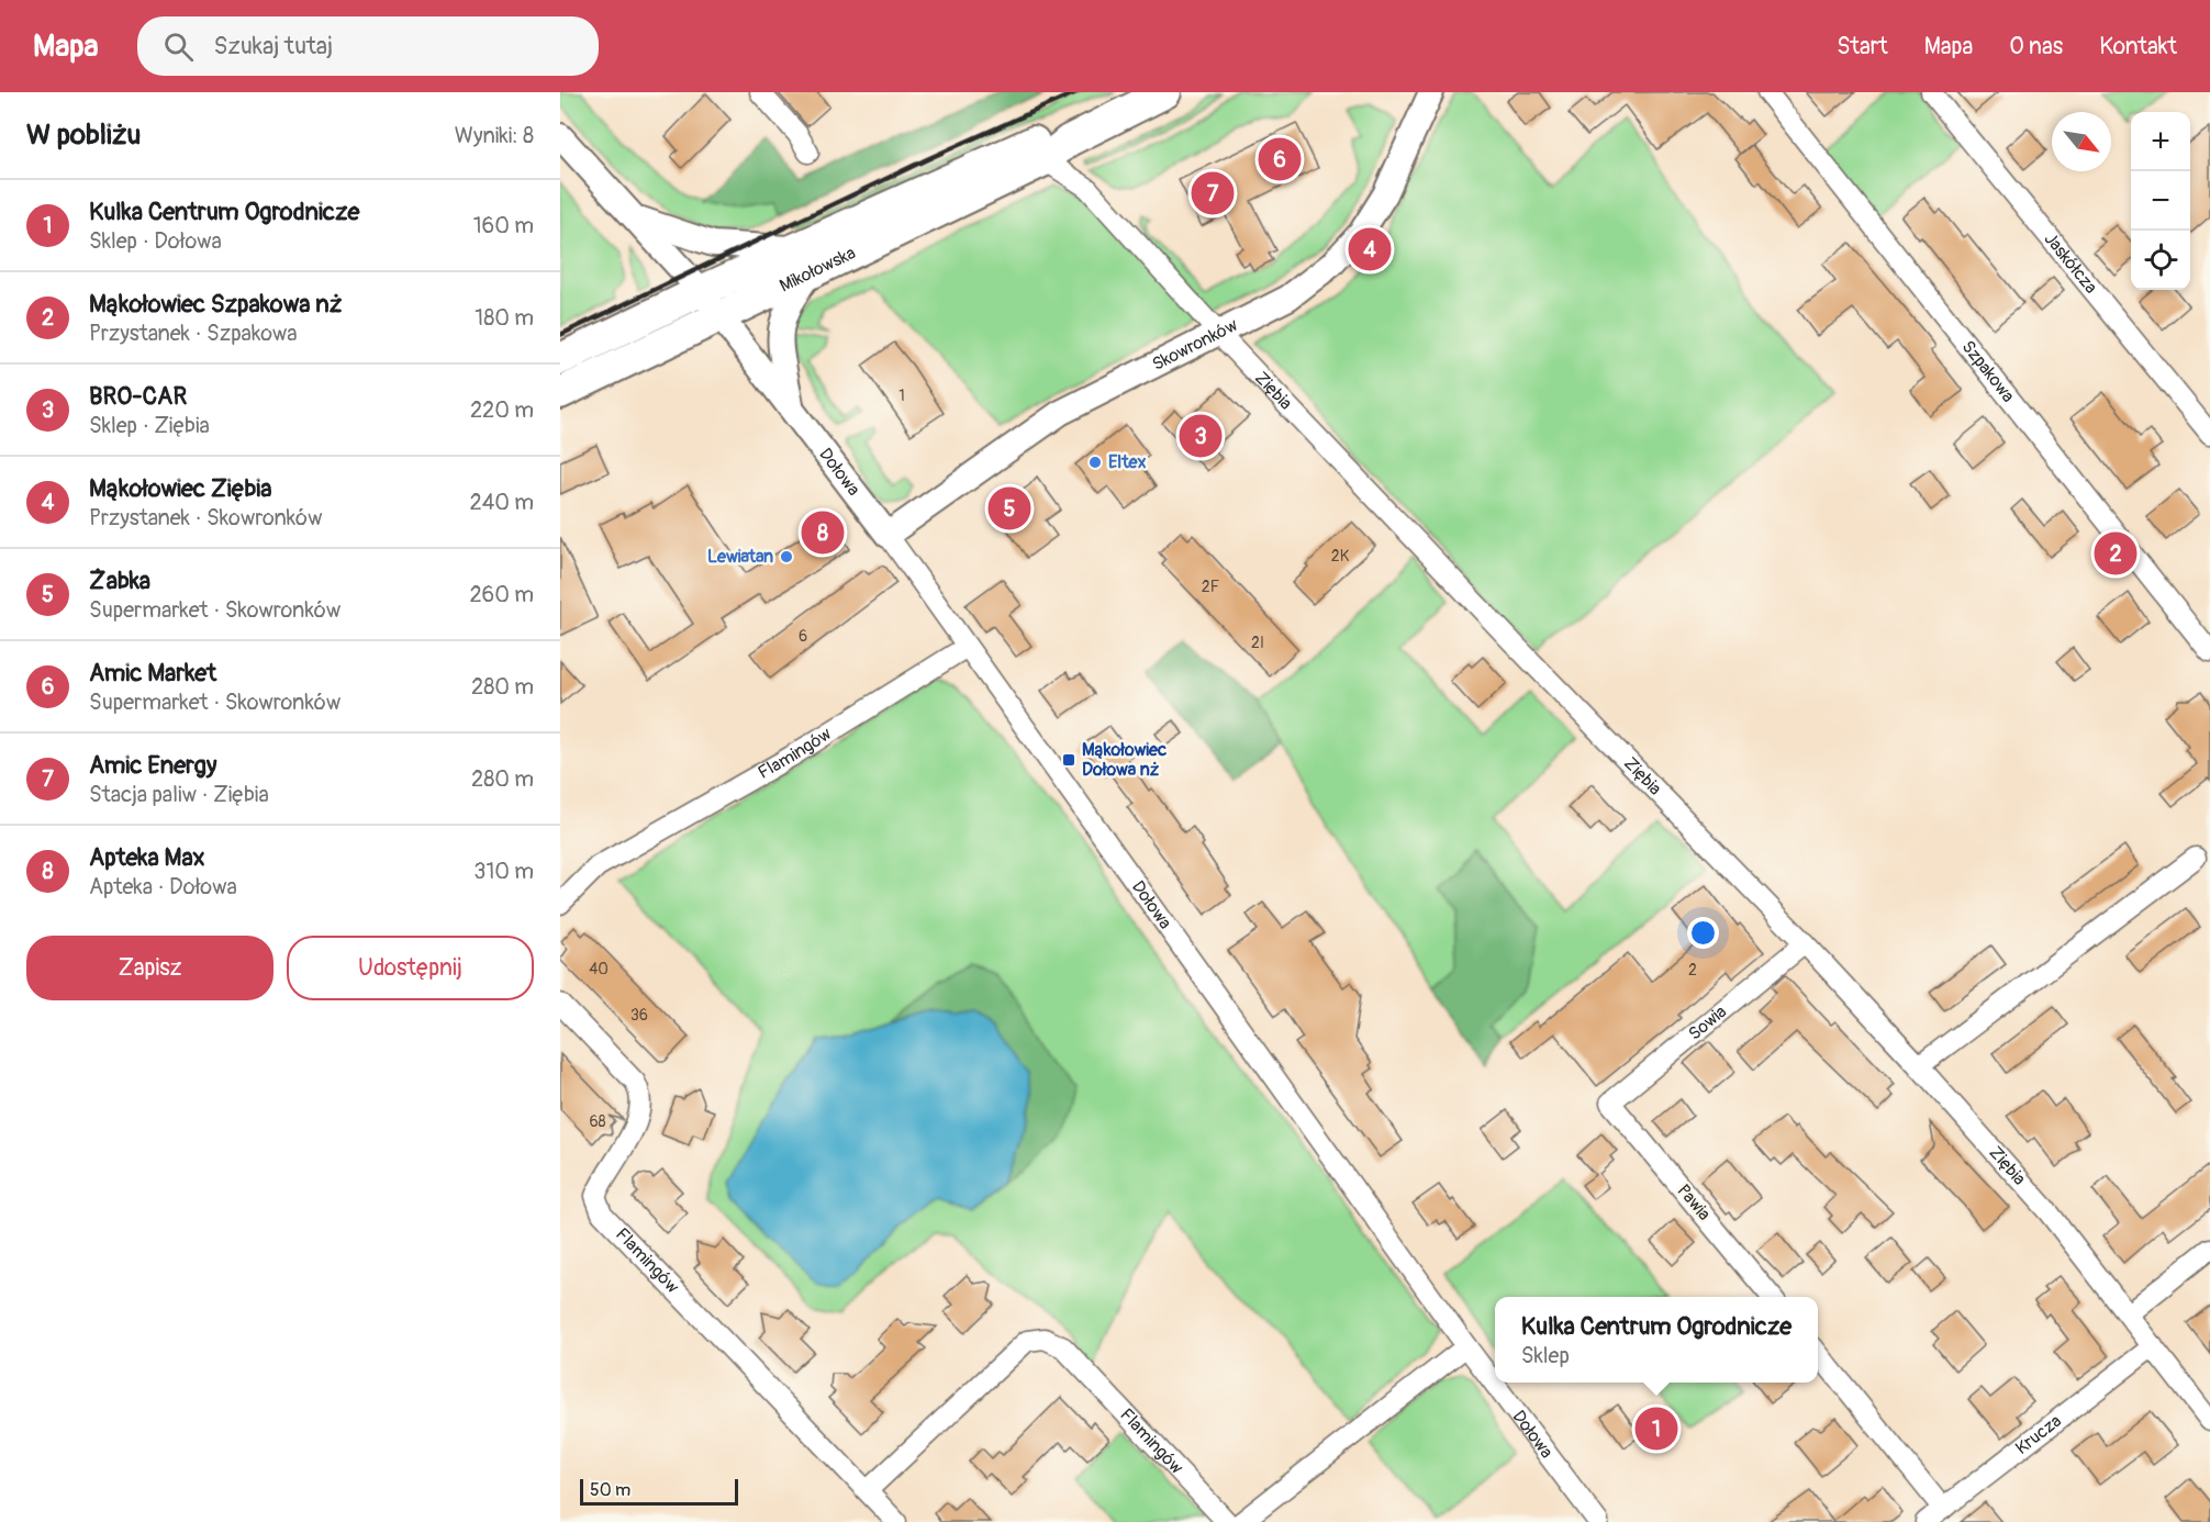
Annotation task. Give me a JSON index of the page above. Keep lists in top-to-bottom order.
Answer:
{
  "streets": {
    "main road": ["Mikołowska"],
    "street": [
      "Jaskółcza",
      "Skowronków",
      "Szpakowa",
      "Ziębia",
      "Dołowa",
      "Flamingów",
      "Sowia",
      "Pawia",
      "Krucza"
    ]
  },
  "crossings": [
    ["Mikołowska", "Ziębia"],
    ["Mikołowska", "Dołowa"],
    ["Skowronków", "Ziębia"],
    ["Skowronków", "Dołowa"],
    ["Ziębia", "Sowia"],
    ["Ziębia", "Krucza"],
    ["Dołowa", "Flamingów"],
    ["Sowia", "Pawia"]
  ],
  "places": {
    "other": ["Eltex", "Lewiatan"],
    "transit": ["Mąkołowiec Dołowa nż"]
  },
  "house_numbers": [
    "1",
    "2K",
    "2F",
    "6",
    "2I",
    "40",
    "2",
    "36",
    "68"
  ],
  "scale_bar": "50 m",
  "north": "bottom right",
  "page": {
    "header": "Mapa",
    "search": "Szukaj tutaj",
    "nav": [
      "Start",
      "Mapa",
      "O nas",
      "Kontakt"
    ],
    "heading": ["W pobliżu", "Wyniki: 8"],
    "map_buttons": ["+", "−"],
    "pins": [
      "6",
      "7",
      "4",
      "3",
      "5",
      "8",
      "2",
      "1"
    ],
    "list": [
      {
        "mark": "1",
        "name": "Kulka Centrum Ogrodnicze",
        "note": "Sklep · Dołowa",
        "value": "160 m"
      },
      {
        "mark": "2",
        "name": "Mąkołowiec Szpakowa nż",
        "note": "Przystanek · Szpakowa",
        "value": "180 m"
      },
      {
        "mark": "3",
        "name": "BRO-CAR",
        "note": "Sklep · Ziębia",
        "value": "220 m"
      },
      {
        "mark": "4",
        "name": "Mąkołowiec Ziębia",
        "note": "Przystanek · Skowronków",
        "value": "240 m"
      },
      {
        "mark": "5",
        "name": "Żabka",
        "note": "Supermarket · Skowronków",
        "value": "260 m"
      },
      {
        "mark": "6",
        "name": "Amic Market",
        "note": "Supermarket · Skowronków",
        "value": "280 m"
      },
      {
        "mark": "7",
        "name": "Amic Energy",
        "note": "Stacja paliw · Ziębia",
        "value": "280 m"
      },
      {
        "mark": "8",
        "name": "Apteka Max",
        "note": "Apteka · Dołowa",
        "value": "310 m"
      }
    ],
    "buttons": ["Zapisz", "Udostępnij"],
    "popup": ["Kulka Centrum Ogrodnicze", "Sklep"],
    "scale": "50 m"
  }
}
